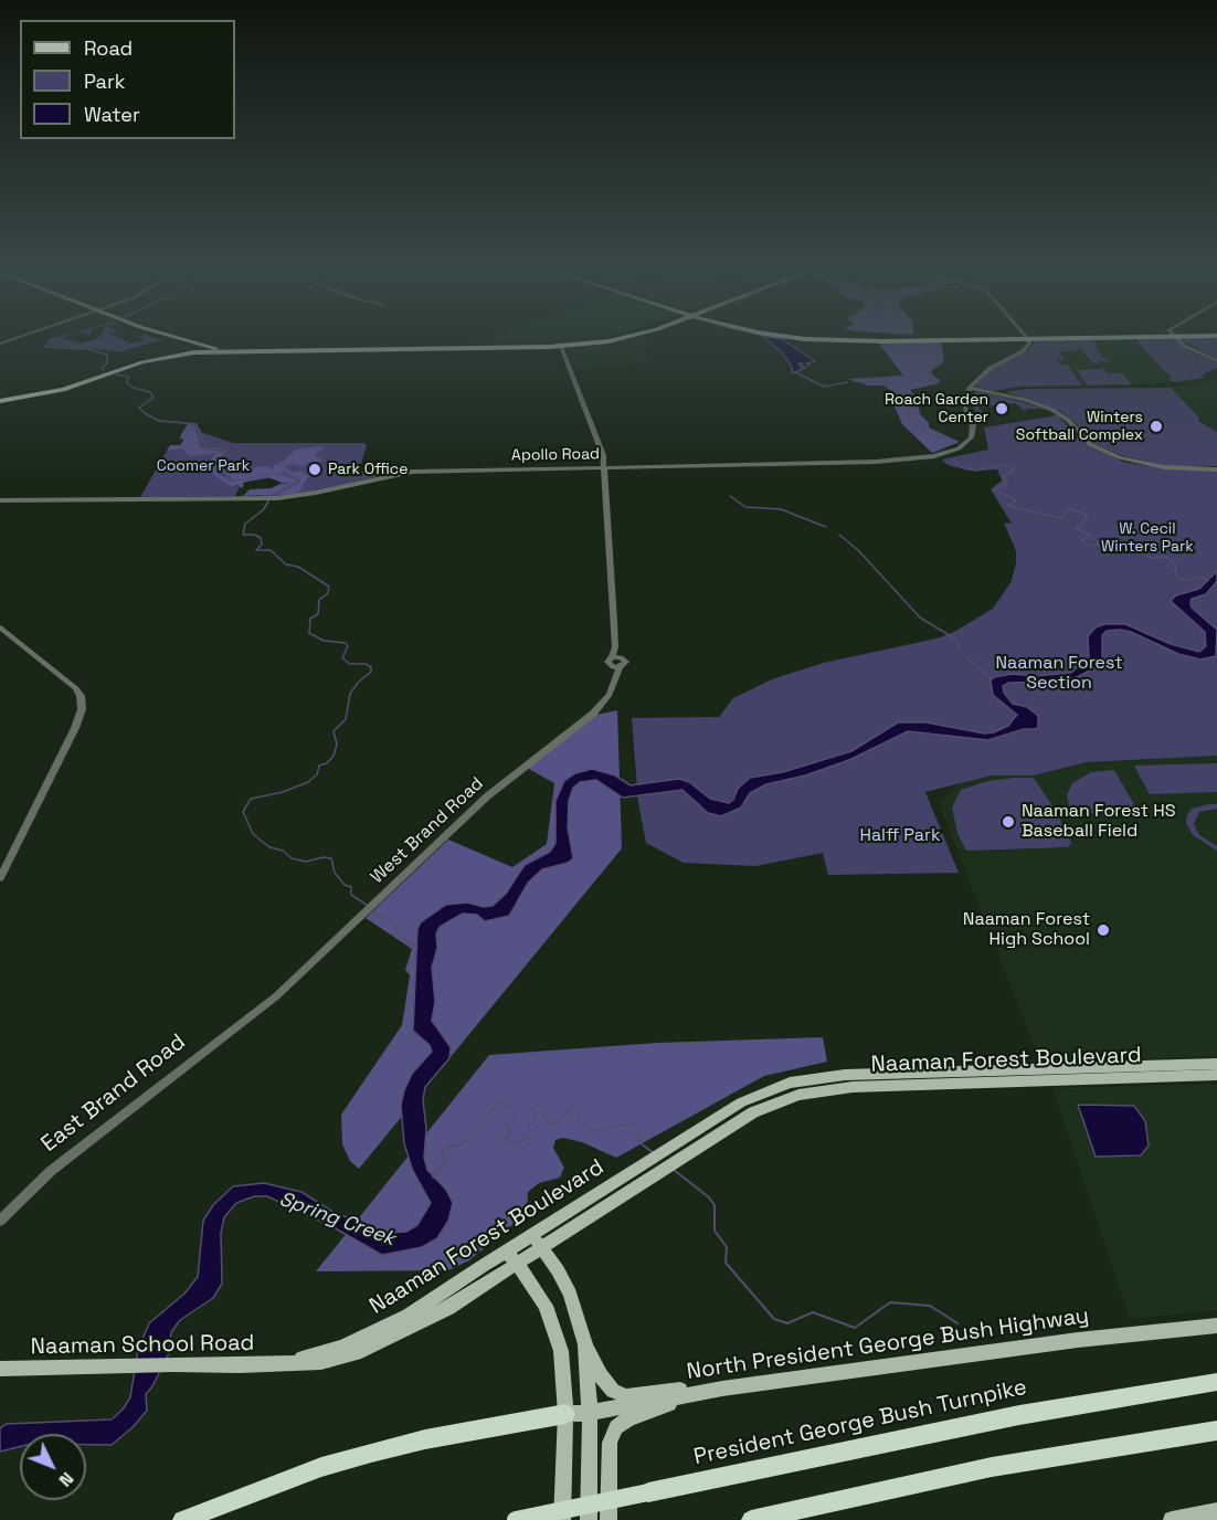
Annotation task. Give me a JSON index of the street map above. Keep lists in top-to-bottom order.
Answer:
{
  "streets": {
    "highway": ["President George Bush Turnpike"],
    "main road": ["Naaman Forest Boulevard", "North President George Bush Highway", "Naaman School Road"],
    "street": ["Apollo Road", "West Brand Road", "East Brand Road"]
  },
  "crossings": [
    ["Apollo Road", "West Brand Road"],
    ["West Brand Road", "East Brand Road"],
    ["Naaman Forest Boulevard", "Naaman School Road"]
  ],
  "water": ["Spring Creek"],
  "parks": [
    "Coomer Park",
    "W. Cecil Winters Park",
    "Naaman Forest Section",
    "Halff Park"
  ],
  "places": [
    "Roach Garden Center",
    "Winters Softball Complex",
    "Park Office",
    "Naaman Forest HS Baseball Field",
    "Naaman Forest High School"
  ],
  "legend": ["Road", "Park", "Water"],
  "north": "bottom right"
}
